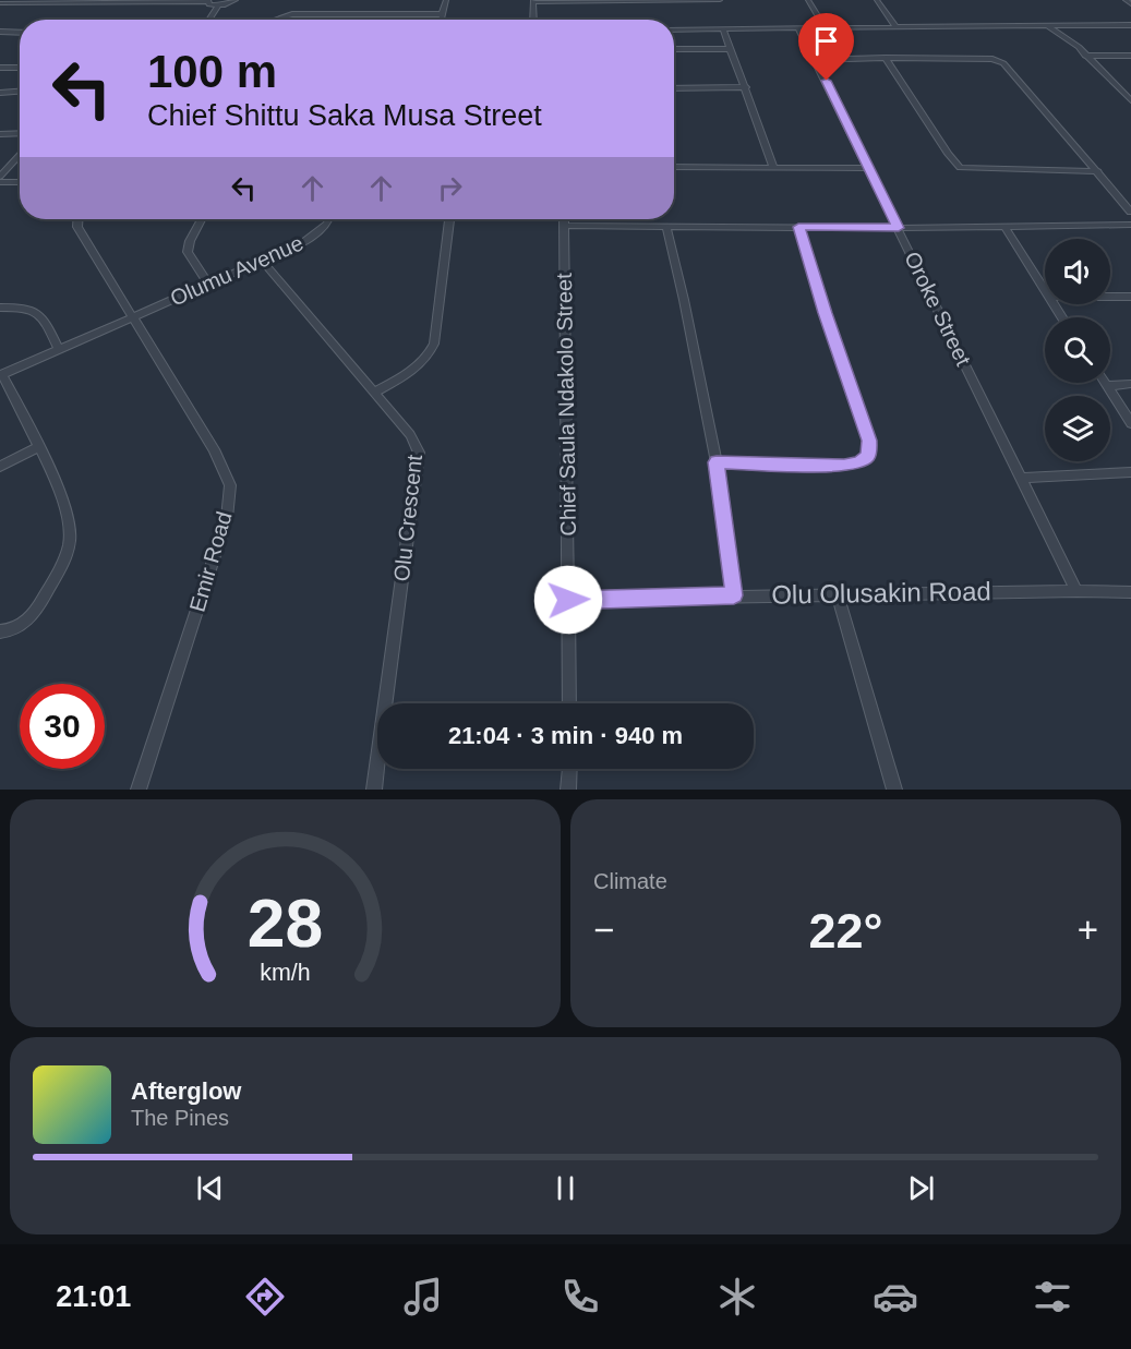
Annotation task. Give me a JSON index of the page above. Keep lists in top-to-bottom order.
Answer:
{
  "streets": {
    "street": [
      "Olumu Avenue",
      "Oroke Street",
      "Chief Saula Ndakolo Street",
      "Olu Crescent",
      "Emir Road",
      "Olu Olusakin Road"
    ]
  },
  "crossings": [
    ["Olumu Avenue", "Olu Crescent"],
    ["Olumu Avenue", "Emir Road"],
    ["Oroke Street", "Olu Olusakin Road"],
    ["Chief Saula Ndakolo Street", "Olu Olusakin Road"]
  ],
  "page": {
    "turn": ["100 m", "Chief Shittu Saka Musa Street"],
    "limit": "30",
    "trip": "21:04 · 3 min · 940 m",
    "tile": "Climate",
    "heat": ["−", "22°", "+"],
    "song": ["Afterglow", "The Pines"],
    "tabs": "21:01",
    "gauge": ["28", "km/h"]
  }
}
